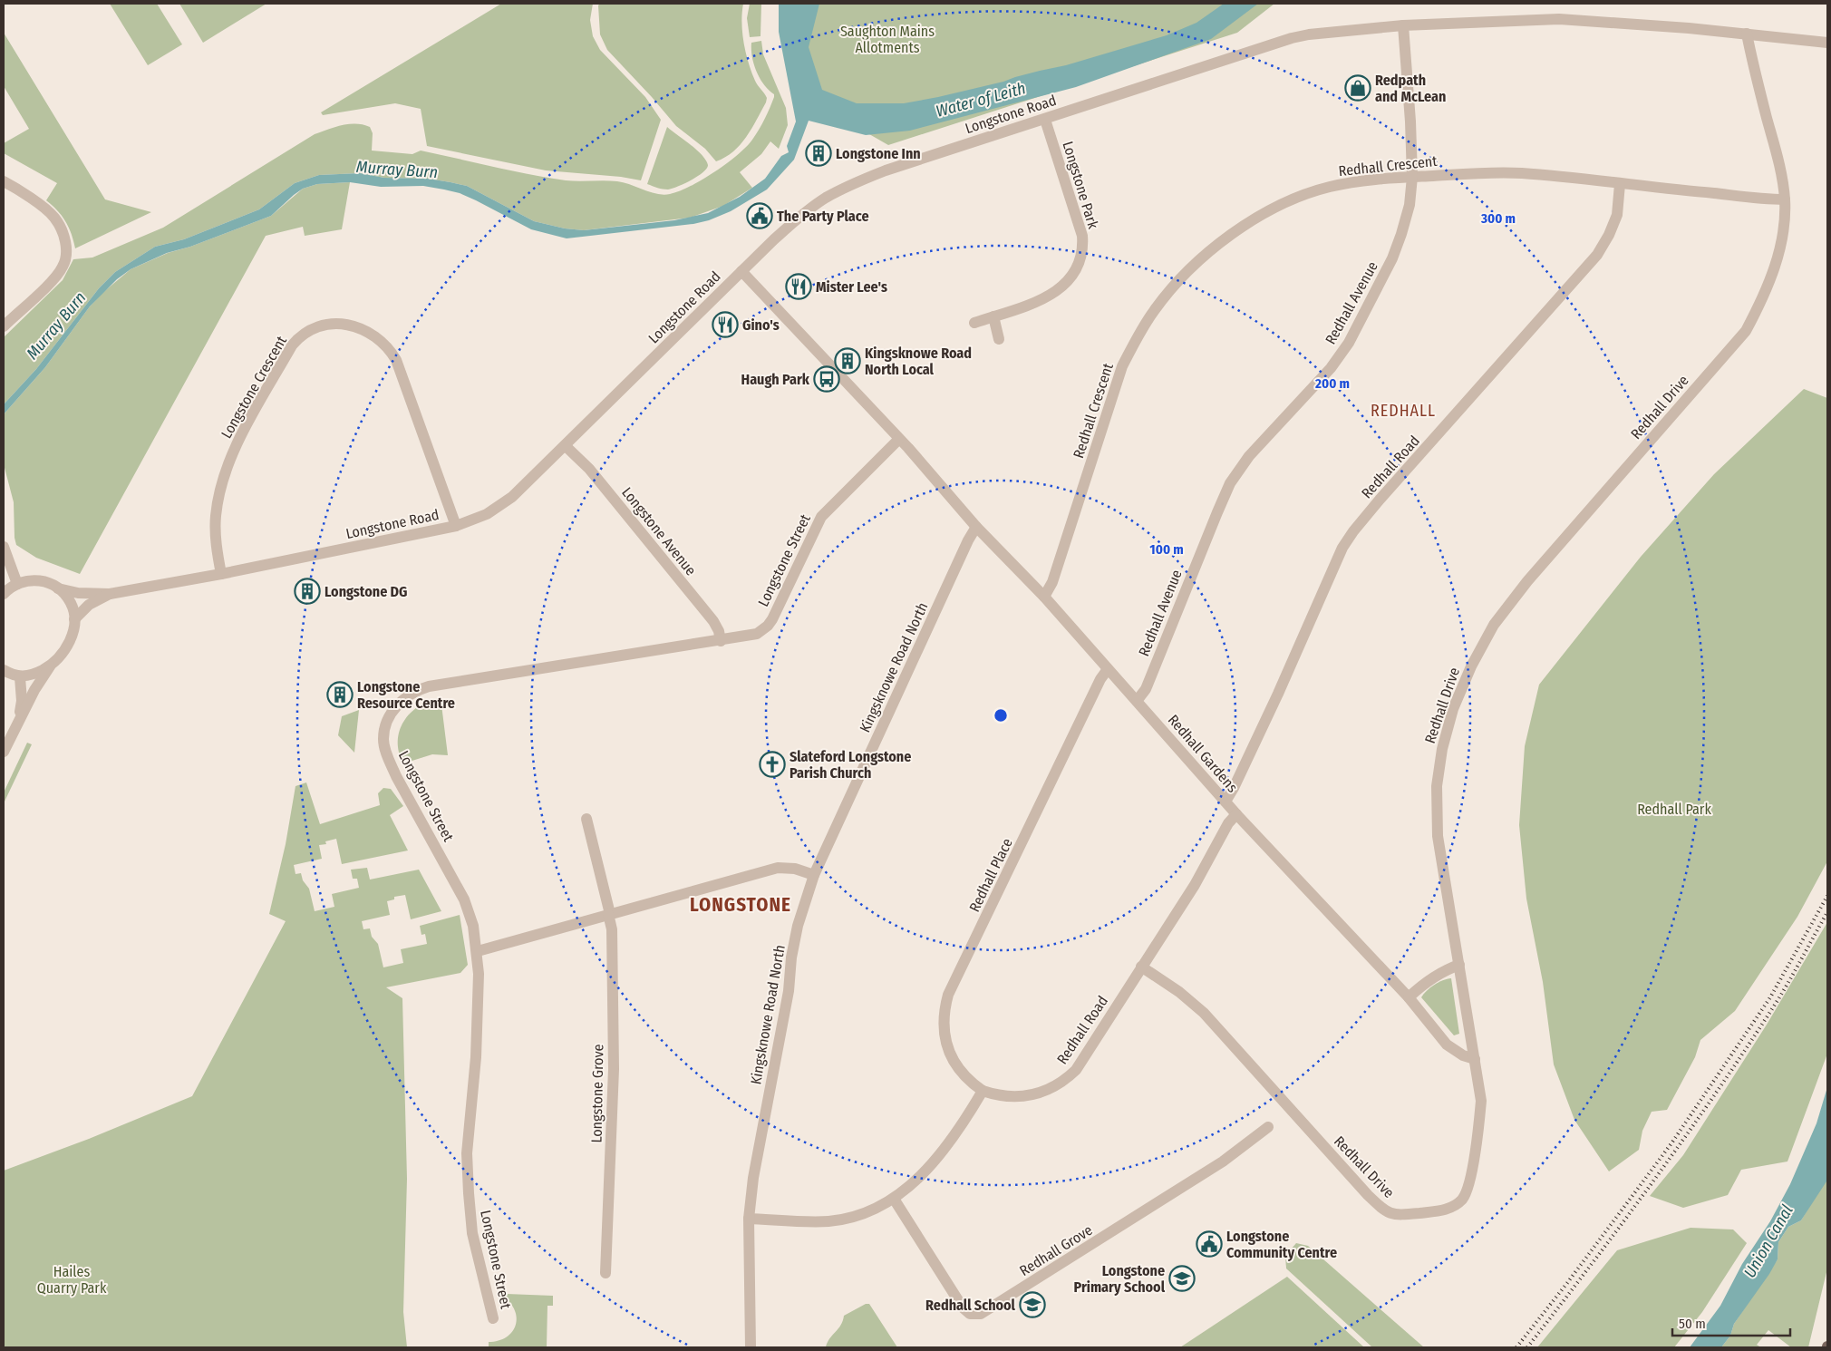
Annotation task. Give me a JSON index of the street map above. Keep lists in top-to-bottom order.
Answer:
{
  "streets": {
    "street": [
      "Longstone Road",
      "Redhall Crescent",
      "Longstone Park",
      "Redhall Avenue",
      "Longstone Crescent",
      "Redhall Drive",
      "Redhall Road",
      "Longstone Avenue",
      "Longstone Street",
      "Kingsknowe Road North",
      "Redhall Gardens",
      "Redhall Place",
      "Longstone Grove",
      "Redhall Grove"
    ]
  },
  "crossings": [
    ["Longstone Road", "Longstone Park"],
    ["Longstone Road", "Redhall Avenue"],
    ["Longstone Road", "Longstone Crescent"],
    ["Longstone Road", "Redhall Drive"],
    ["Longstone Road", "Longstone Avenue"],
    ["Redhall Crescent", "Redhall Avenue"],
    ["Redhall Crescent", "Redhall Drive"],
    ["Redhall Crescent", "Redhall Road"],
    ["Redhall Crescent", "Redhall Gardens"],
    ["Redhall Avenue", "Redhall Gardens"],
    ["Redhall Drive", "Redhall Road"],
    ["Redhall Drive", "Redhall Gardens"],
    ["Redhall Road", "Redhall Gardens"],
    ["Redhall Road", "Redhall Place"],
    ["Longstone Avenue", "Longstone Street"],
    ["Kingsknowe Road North", "Redhall Gardens"],
    ["Redhall Gardens", "Redhall Place"]
  ],
  "districts": ["REDHALL", "LONGSTONE"],
  "water": ["Water of Leith", "Murray Burn", "Union Canal"],
  "parks": ["Saughton Mains Allotments", "Redhall Park", "Hailes Quarry Park"],
  "places": {
    "shop": ["Redpath and McLean"],
    "building": [
      "Longstone Inn",
      "Kingsknowe Road North Local",
      "Longstone DG",
      "Longstone Resource Centre"
    ],
    "public building": ["The Party Place", "Longstone Community Centre"],
    "restaurant": ["Mister Lee's", "Gino's"],
    "bus stop": ["Haugh Park"],
    "church": ["Slateford Longstone Parish Church"],
    "school or university": ["Longstone Primary School", "Redhall School"]
  },
  "scale_bar": "50 m",
  "rings": ["300 m", "200 m", "100 m"]
}
